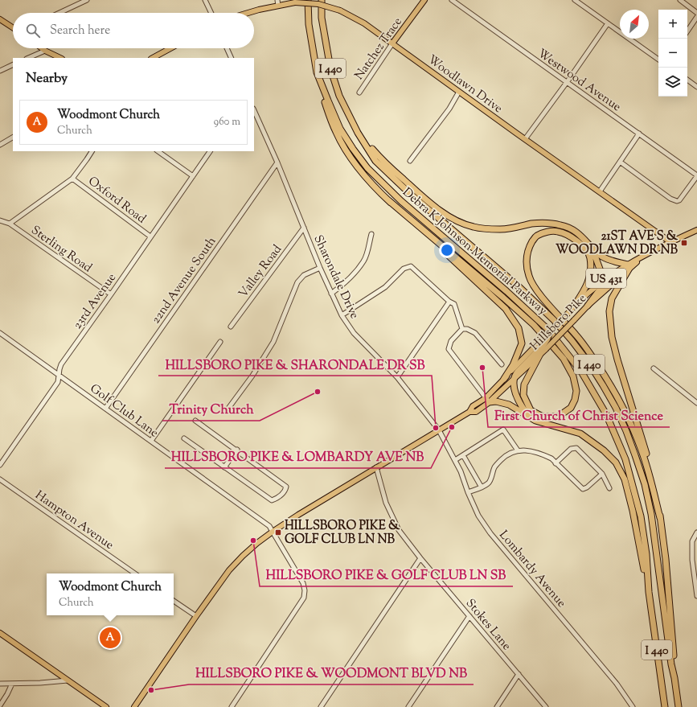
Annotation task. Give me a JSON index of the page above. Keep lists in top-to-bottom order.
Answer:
{
  "streets": {
    "highway": ["I 440", "Debra K Johnson Memorial Parkway"],
    "main road": [
      "Natchez Trace",
      "Woodlawn Drive",
      "US 431",
      "Hillsboro Pike"
    ],
    "street": [
      "Westwood Avenue",
      "Oxford Road",
      "Sterling Road",
      "Valley Road",
      "Sharondale Drive",
      "22nd Avenue South",
      "23rd Avenue",
      "Golf Club Lane",
      "Hampton Avenue",
      "Lombardy Avenue",
      "Stokes Lane"
    ]
  },
  "crossings": [
    ["Natchez Trace", "Woodlawn Drive"],
    ["Woodlawn Drive", "US 431"],
    ["Woodlawn Drive", "Hillsboro Pike"],
    ["Oxford Road", "23rd Avenue"],
    ["Sterling Road", "23rd Avenue"],
    ["Valley Road", "Sharondale Drive"],
    ["Sharondale Drive", "22nd Avenue South"],
    ["Sharondale Drive", "Hillsboro Pike"],
    ["Sharondale Drive", "Lombardy Avenue"],
    ["US 431", "Hillsboro Pike"],
    ["22nd Avenue South", "Golf Club Lane"],
    ["23rd Avenue", "Golf Club Lane"],
    ["Hillsboro Pike", "Golf Club Lane"],
    ["Hillsboro Pike", "Lombardy Avenue"],
    ["Hillsboro Pike", "Stokes Lane"]
  ],
  "places": {
    "transit": ["21ST AVE S & WOODLAWN DR NB", "HILLSBORO PIKE & GOLF CLUB LN NB"],
    "other": [
      "First Church of Christ Science",
      "Trinity Church",
      "HILLSBORO PIKE & LOMBARDY AVE NB",
      "HILLSBORO PIKE & SHARONDALE DR SB",
      "HILLSBORO PIKE & GOLF CLUB LN SB",
      "HILLSBORO PIKE & WOODMONT BLVD NB"
    ]
  },
  "north": "top right",
  "page": {
    "map_buttons": ["+", "−"],
    "search": "Search here",
    "heading": "Nearby",
    "list": [
      {
        "mark": "A",
        "name": "Woodmont Church",
        "note": "Church",
        "value": "960 m"
      }
    ],
    "popup": ["Woodmont Church", "Church"],
    "pins": "A"
  }
}
